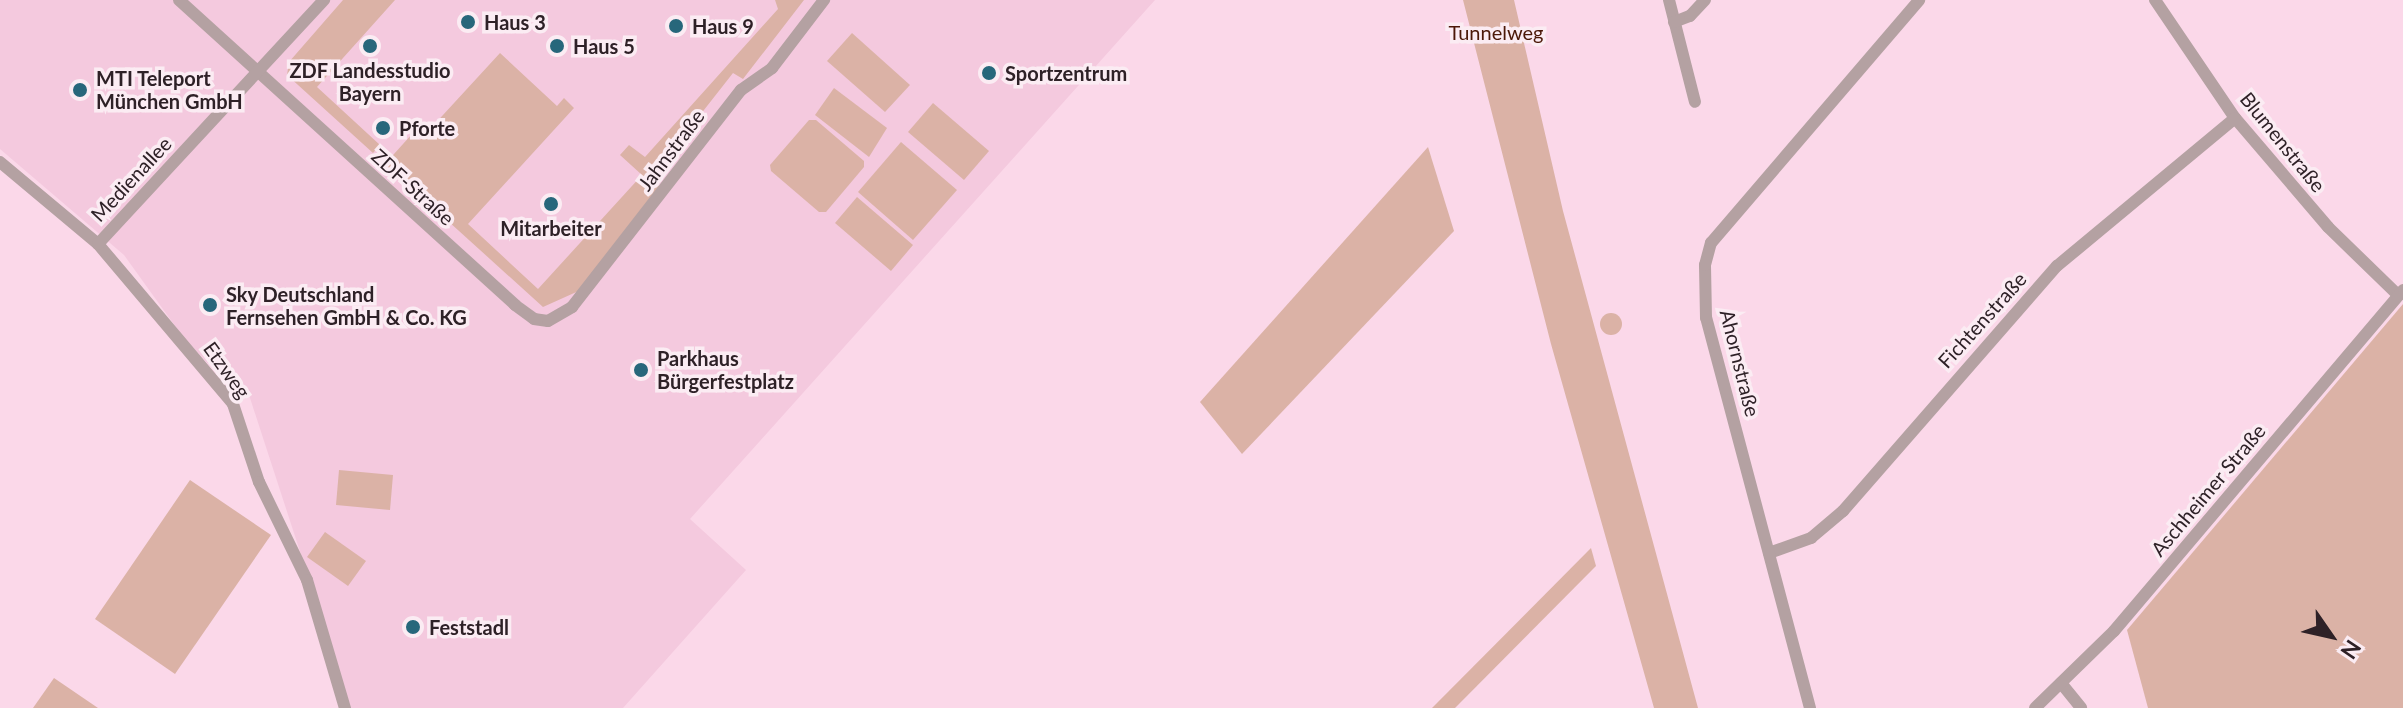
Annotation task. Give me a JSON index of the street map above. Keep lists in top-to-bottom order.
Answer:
{
  "streets": {
    "street": [
      "Blumenstraße",
      "Jahnstraße",
      "Medienallee",
      "ZDF-Straße",
      "Fichtenstraße",
      "Ahornstraße",
      "Etzweg",
      "Aschheimer Straße"
    ]
  },
  "crossings": [
    ["Blumenstraße", "Fichtenstraße"],
    ["Blumenstraße", "Aschheimer Straße"],
    ["Jahnstraße", "ZDF-Straße"],
    ["Medienallee", "ZDF-Straße"],
    ["Medienallee", "Etzweg"],
    ["Fichtenstraße", "Ahornstraße"]
  ],
  "parks": ["Tunnelweg"],
  "places": [
    "Haus 3",
    "Haus 9",
    "ZDF Landesstudio Bayern",
    "Haus 5",
    "Sportzentrum",
    "MTI Teleport München GmbH",
    "Pforte",
    "Mitarbeiter",
    "Sky Deutschland Fernsehen GmbH & Co. KG",
    "Parkhaus Bürgerfestplatz",
    "Feststadl"
  ],
  "north": "bottom right"
}
